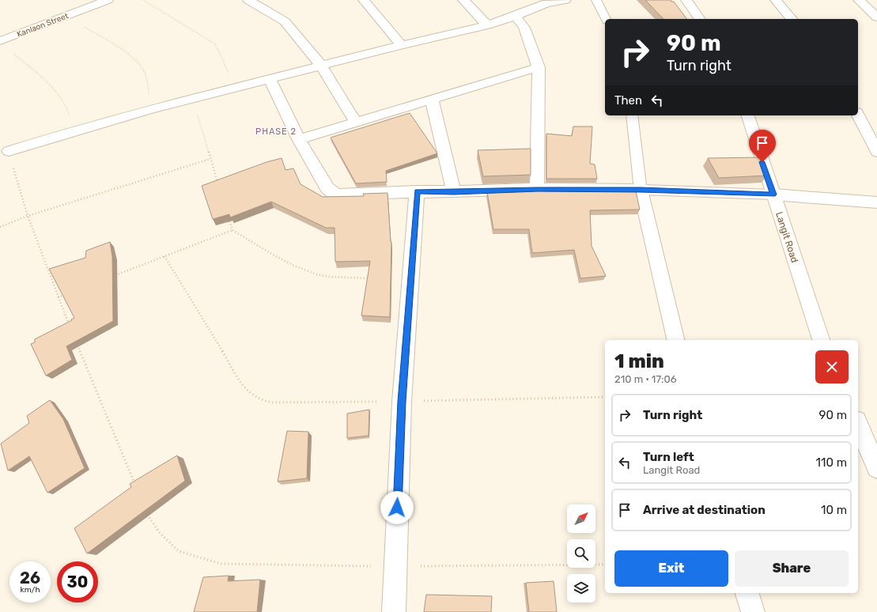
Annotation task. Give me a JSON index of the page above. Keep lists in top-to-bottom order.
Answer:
{
  "streets": {
    "street": ["Kanlaon Street", "Langit Road"]
  },
  "districts": ["PHASE 2"],
  "north": "top right",
  "page": {
    "turn": ["90 m", "Turn right"],
    "then": "Then",
    "heading": ["1 min", "210 m · 17:06"],
    "list": [
      {
        "name": "Turn right",
        "value": "90 m"
      },
      {
        "name": "Turn left",
        "note": "Langit Road",
        "value": "110 m"
      },
      {
        "name": "Arrive at destination",
        "value": "10 m"
      }
    ],
    "buttons": ["Exit", "Share"],
    "speed": "26 km/h",
    "limit": "30"
  }
}
